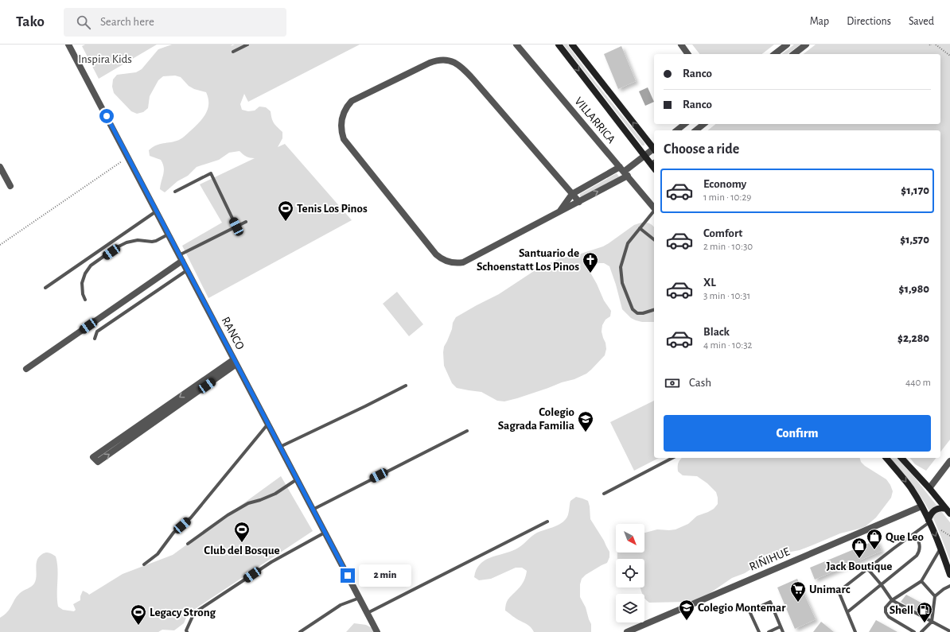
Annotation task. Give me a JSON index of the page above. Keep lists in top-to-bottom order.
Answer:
{
  "streets": {
    "street": ["VILLARRICA", "RANCO", "RIÑIHUE"]
  },
  "parks": ["Inspira Kids"],
  "places": {
    "sports": ["Tenis Los Pinos", "Club del Bosque", "Legacy Strong"],
    "church": ["Santuario de Schoenstatt Los Pinos"],
    "school or university": ["Colegio Sagrada Familia", "Colegio Montemar"],
    "shop": ["Que Leo", "Jack Boutique"],
    "supermarket": ["Unimarc"],
    "fuel station": ["Shell"]
  },
  "north": "bottom right",
  "page": {
    "header": "Tako",
    "search": "Search here",
    "nav": ["Map", "Directions", "Saved"],
    "banner": ["Ranco", "Ranco"],
    "heading": "Choose a ride",
    "list": [
      {
        "name": "Economy",
        "note": "1 min · 10:29",
        "value": "$1,170"
      },
      {
        "name": "Comfort",
        "note": "2 min · 10:30",
        "value": "$1,570"
      },
      {
        "name": "XL",
        "note": "3 min · 10:31",
        "value": "$1,980"
      },
      {
        "name": "Black",
        "note": "4 min · 10:32",
        "value": "$2,280"
      }
    ],
    "pay": ["Cash", "440 m"],
    "buttons": "Confirm",
    "bubble": "2 min"
  }
}
